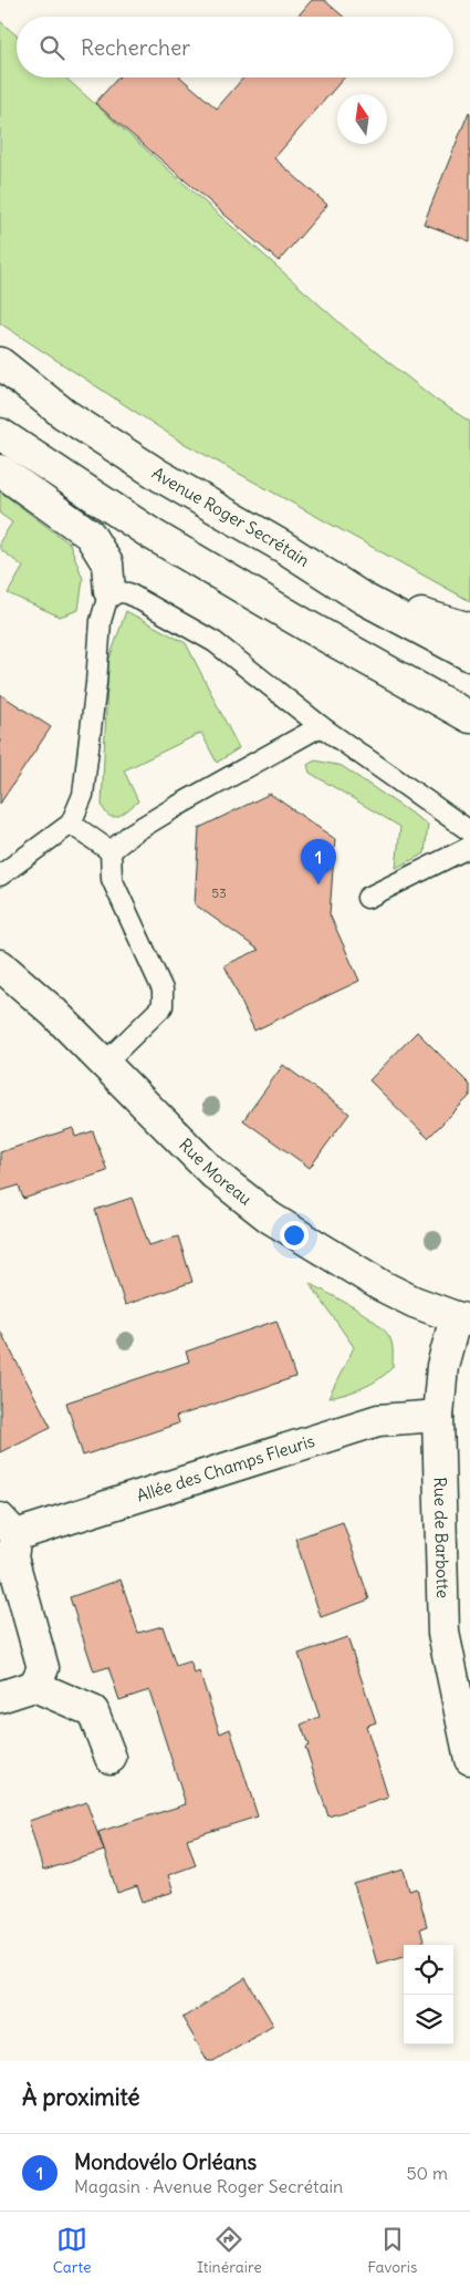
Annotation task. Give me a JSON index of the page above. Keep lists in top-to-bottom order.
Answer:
{
  "streets": {
    "street": [
      "Avenue Roger Secrétain",
      "Rue Moreau",
      "Allée des Champs Fleuris",
      "Rue de Barbotte"
    ]
  },
  "crossings": [
    ["Rue Moreau", "Rue de Barbotte"],
    ["Allée des Champs Fleuris", "Rue de Barbotte"]
  ],
  "house_numbers": ["53"],
  "north": "top",
  "page": {
    "search": "Rechercher",
    "pins": "1",
    "heading": "À proximité",
    "list": [
      {
        "mark": "1",
        "name": "Mondovélo Orléans",
        "note": "Magasin · Avenue Roger Secrétain",
        "value": "50 m"
      }
    ],
    "nav": ["Carte", "Itinéraire", "Favoris"]
  }
}
